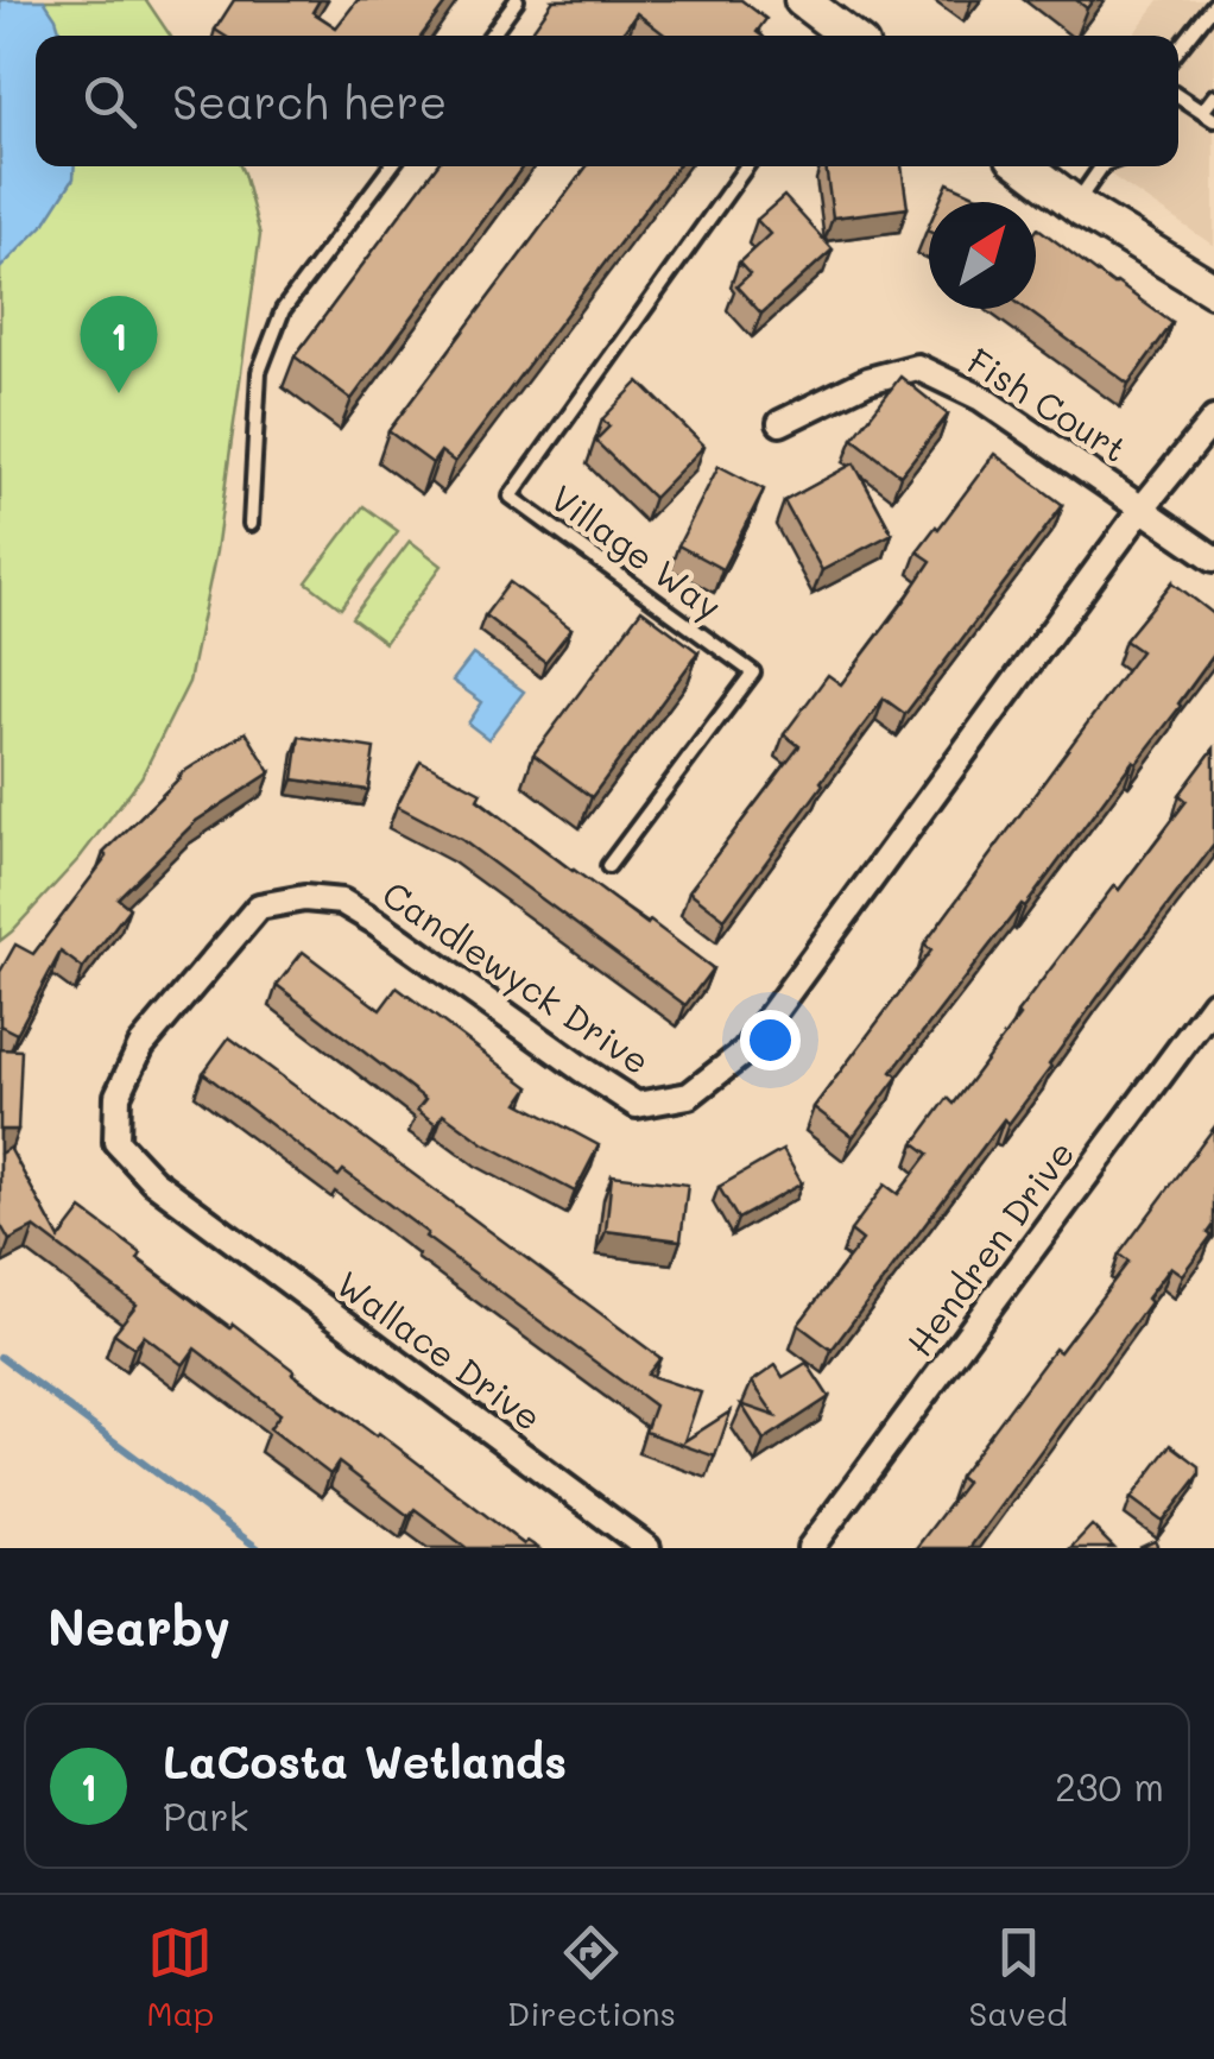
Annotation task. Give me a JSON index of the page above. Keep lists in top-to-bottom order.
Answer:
{
  "streets": {
    "street": [
      "Fish Court",
      "Candlewyck Drive",
      "Hendren Drive",
      "Wallace Drive"
    ],
    "lane": ["Village Way"]
  },
  "crossings": [
    ["Fish Court", "Candlewyck Drive"],
    ["Candlewyck Drive", "Wallace Drive"]
  ],
  "north": "top right",
  "page": {
    "search": "Search here",
    "pins": "1",
    "heading": "Nearby",
    "list": [
      {
        "mark": "1",
        "name": "LaCosta Wetlands",
        "note": "Park",
        "value": "230 m"
      }
    ],
    "nav": ["Map", "Directions", "Saved"]
  }
}
